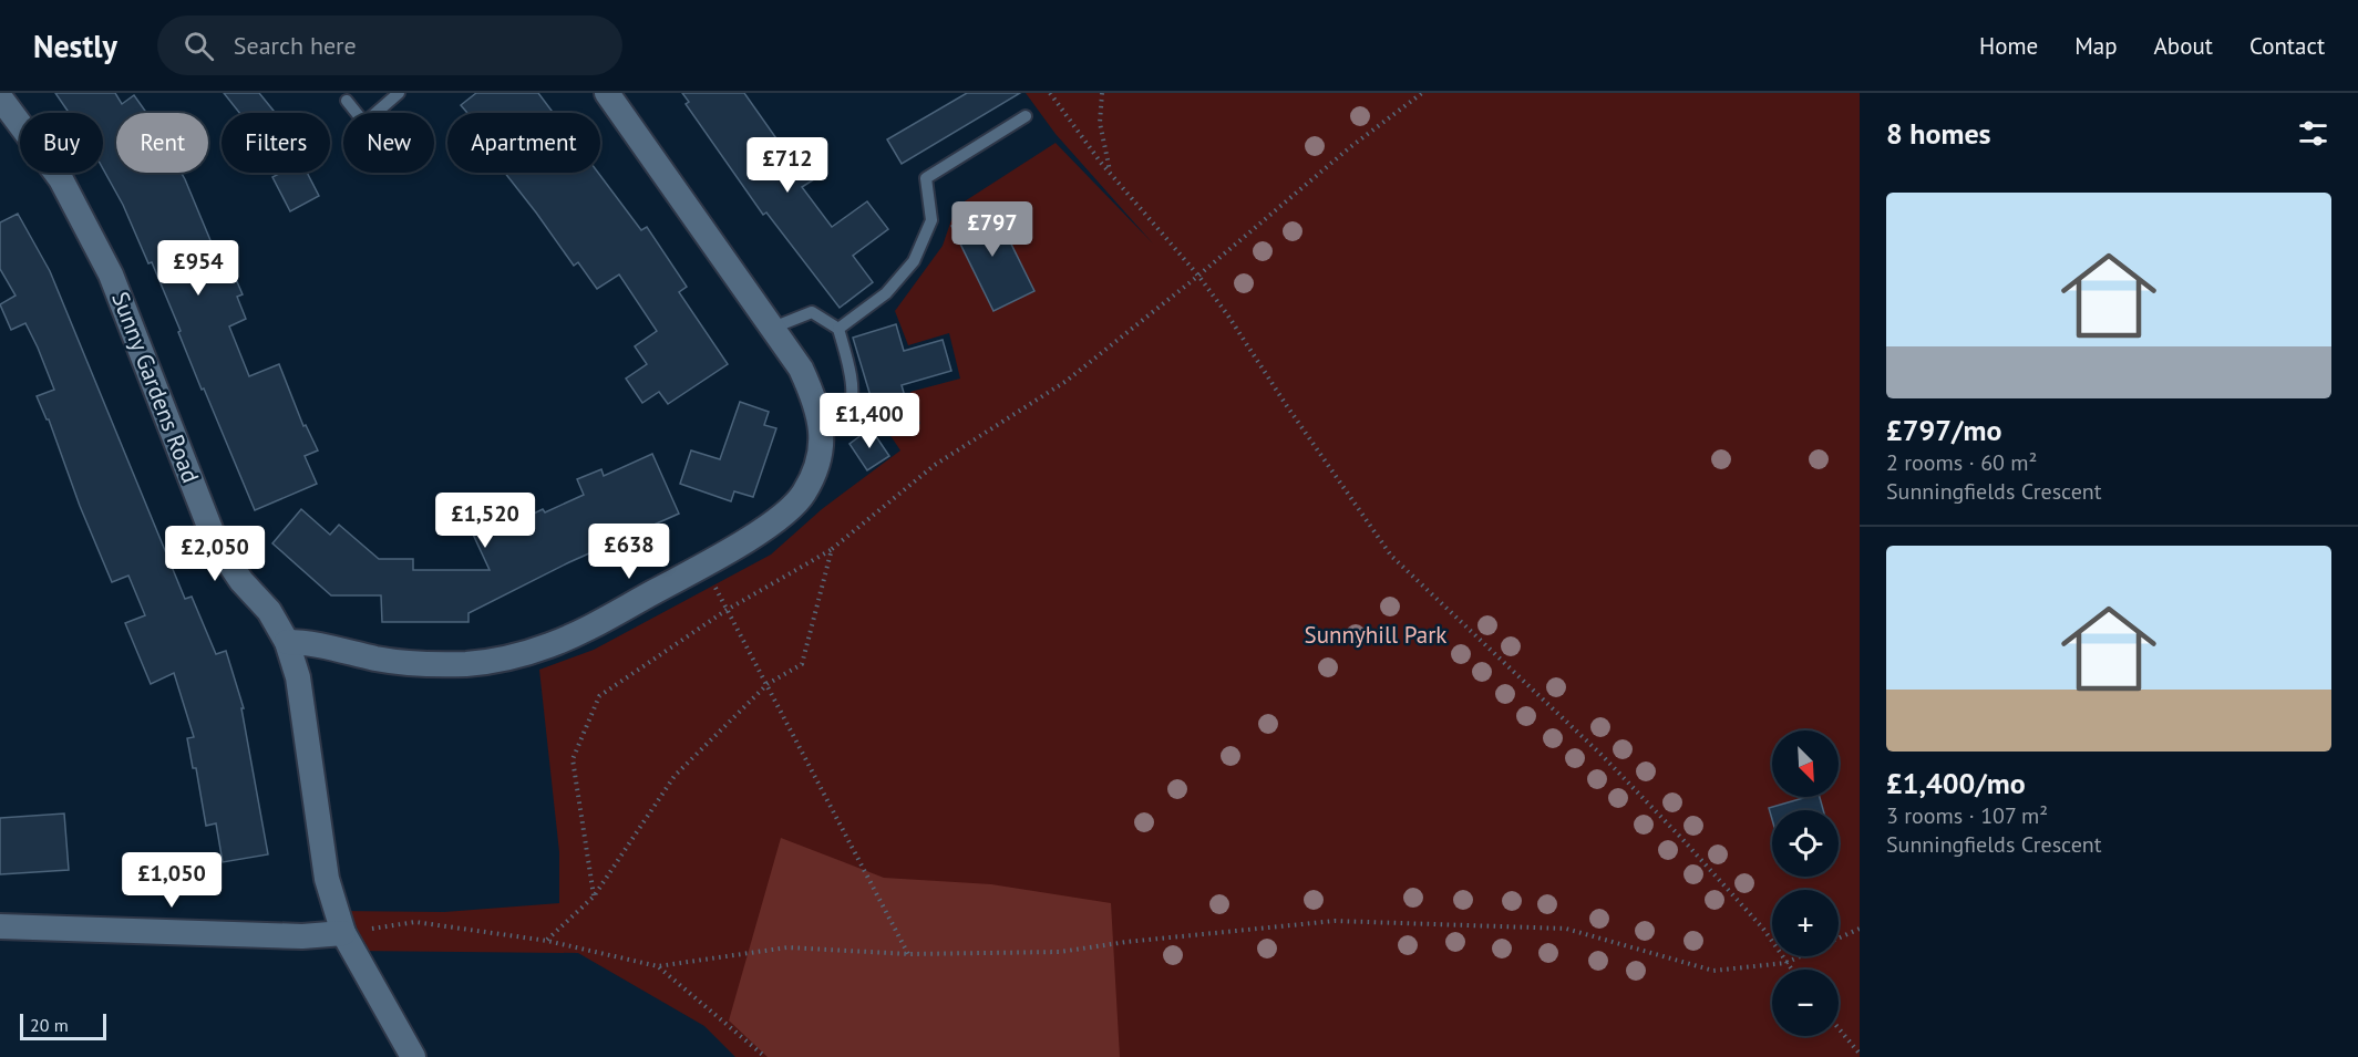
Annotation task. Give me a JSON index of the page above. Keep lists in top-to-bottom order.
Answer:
{
  "streets": {
    "street": ["Sunny Gardens Road"]
  },
  "parks": ["Sunnyhill Park"],
  "scale_bar": "20 m",
  "north": "bottom right",
  "page": {
    "header": "Nestly",
    "search": "Search here",
    "nav": [
      "Home",
      "Map",
      "About",
      "Contact"
    ],
    "heading": "8 homes",
    "chip": [
      "Buy",
      "Rent",
      "Filters",
      "New",
      "Apartment"
    ],
    "price": [
      "£712",
      "£797",
      "£954",
      "£1,400",
      "£1,520",
      "£638",
      "£2,050",
      "£1,050"
    ],
    "list": [
      {
        "name": "£797/mo",
        "note": "2 rooms · 60 m² · Sunningfields Crescent"
      },
      {
        "name": "£1,400/mo",
        "note": "3 rooms · 107 m² · Sunningfields Crescent"
      }
    ],
    "map_buttons": ["+", "−"],
    "scale": "20 m"
  }
}
